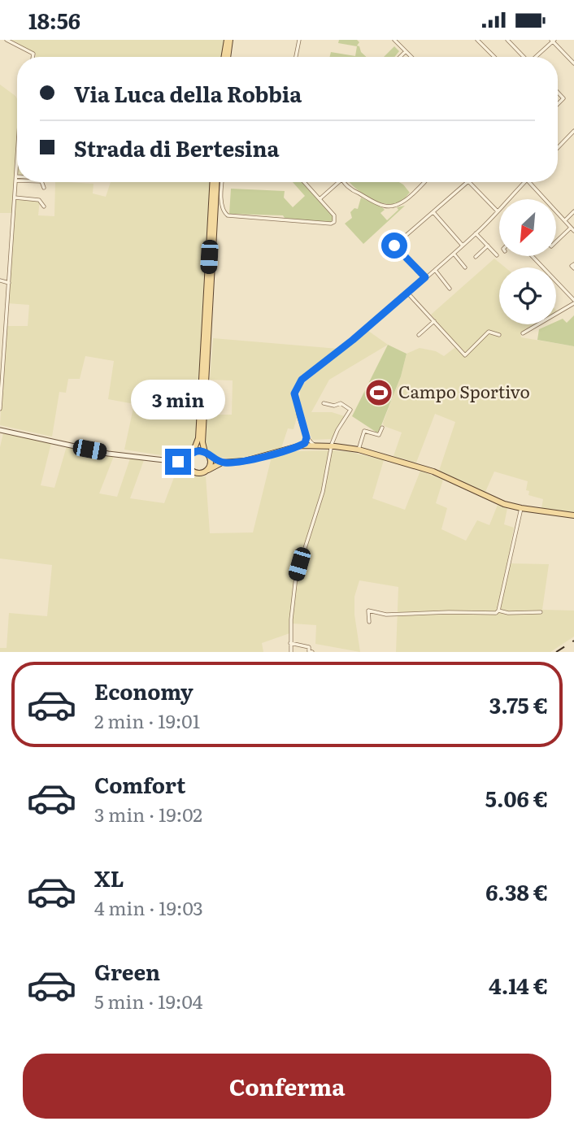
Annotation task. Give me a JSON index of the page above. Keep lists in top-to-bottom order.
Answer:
{
  "places": {
    "sports": ["Campo Sportivo"]
  },
  "north": "bottom left",
  "page": {
    "status": "18:56",
    "banner": ["Via Luca della Robbia", "Strada di Bertesina"],
    "bubble": "3 min",
    "list": [
      {
        "name": "Economy",
        "note": "2 min · 19:01",
        "value": "3.75 €"
      },
      {
        "name": "Comfort",
        "note": "3 min · 19:02",
        "value": "5.06 €"
      },
      {
        "name": "XL",
        "note": "4 min · 19:03",
        "value": "6.38 €"
      },
      {
        "name": "Green",
        "note": "5 min · 19:04",
        "value": "4.14 €"
      }
    ],
    "buttons": "Conferma"
  }
}
